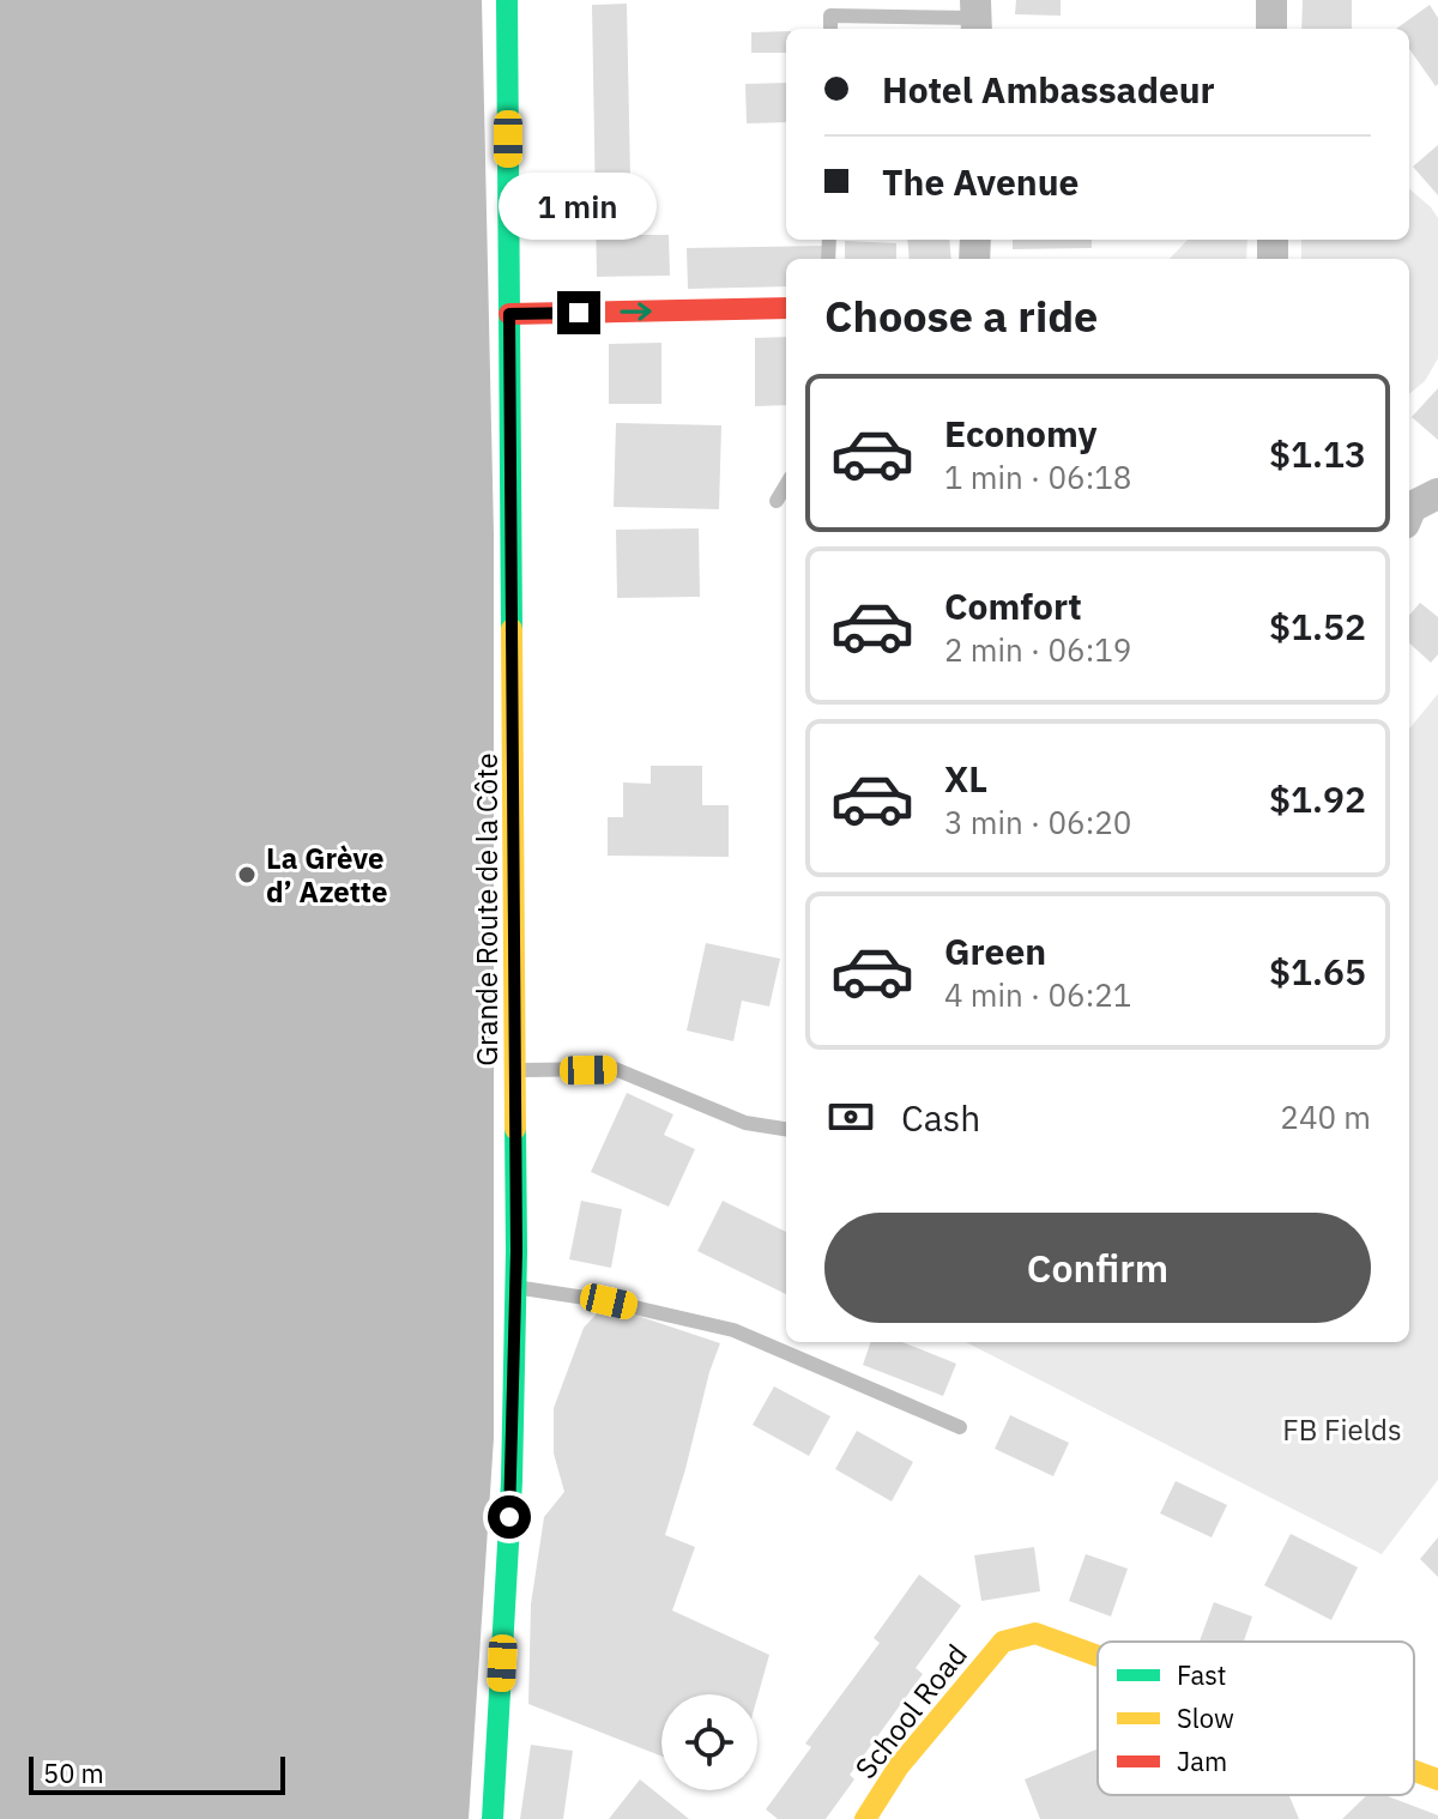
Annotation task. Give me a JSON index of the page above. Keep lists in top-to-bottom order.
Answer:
{
  "streets": {
    "main road": ["Grande Route de la Côte", "School Road"]
  },
  "parks": ["FB Fields"],
  "places": ["La Grève d’ Azette"],
  "legend": ["Fast", "Slow", "Jam"],
  "scale_bar": "50 m",
  "page": {
    "banner": ["Hotel Ambassadeur", "The Avenue"],
    "bubble": "1 min",
    "heading": "Choose a ride",
    "list": [
      {
        "name": "Economy",
        "note": "1 min · 06:18",
        "value": "$1.13"
      },
      {
        "name": "Comfort",
        "note": "2 min · 06:19",
        "value": "$1.52"
      },
      {
        "name": "XL",
        "note": "3 min · 06:20",
        "value": "$1.92"
      },
      {
        "name": "Green",
        "note": "4 min · 06:21",
        "value": "$1.65"
      }
    ],
    "pay": ["Cash", "240 m"],
    "buttons": "Confirm",
    "scale": "50 m"
  }
}
